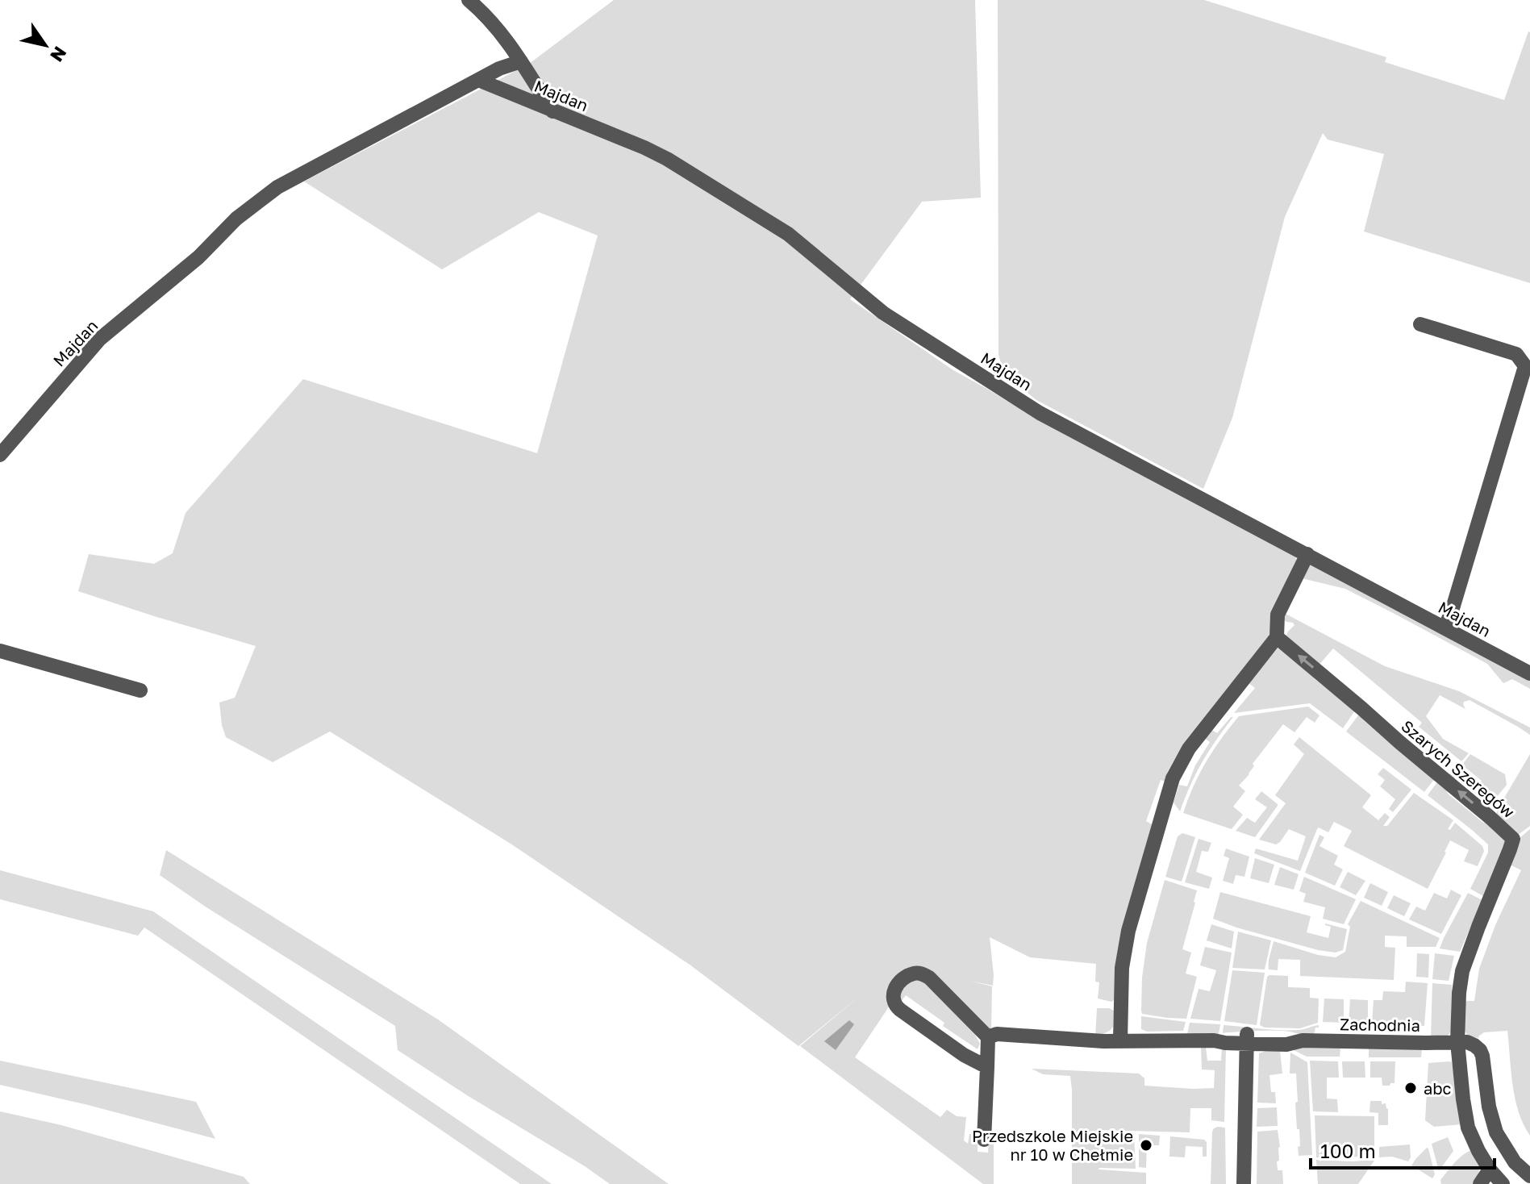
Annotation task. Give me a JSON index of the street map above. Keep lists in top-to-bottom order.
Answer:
{
  "streets": {
    "street": ["Majdan", "Szarych Szeregów", "Zachodnia"]
  },
  "crossings": [
    ["Szarych Szeregów", "Zachodnia"]
  ],
  "one_way": ["Szarych Szeregów"],
  "places": ["abc", "Przedszkole Miejskie nr 10 w Chełmie"],
  "scale_bar": "100 m",
  "north": "bottom right"
}
